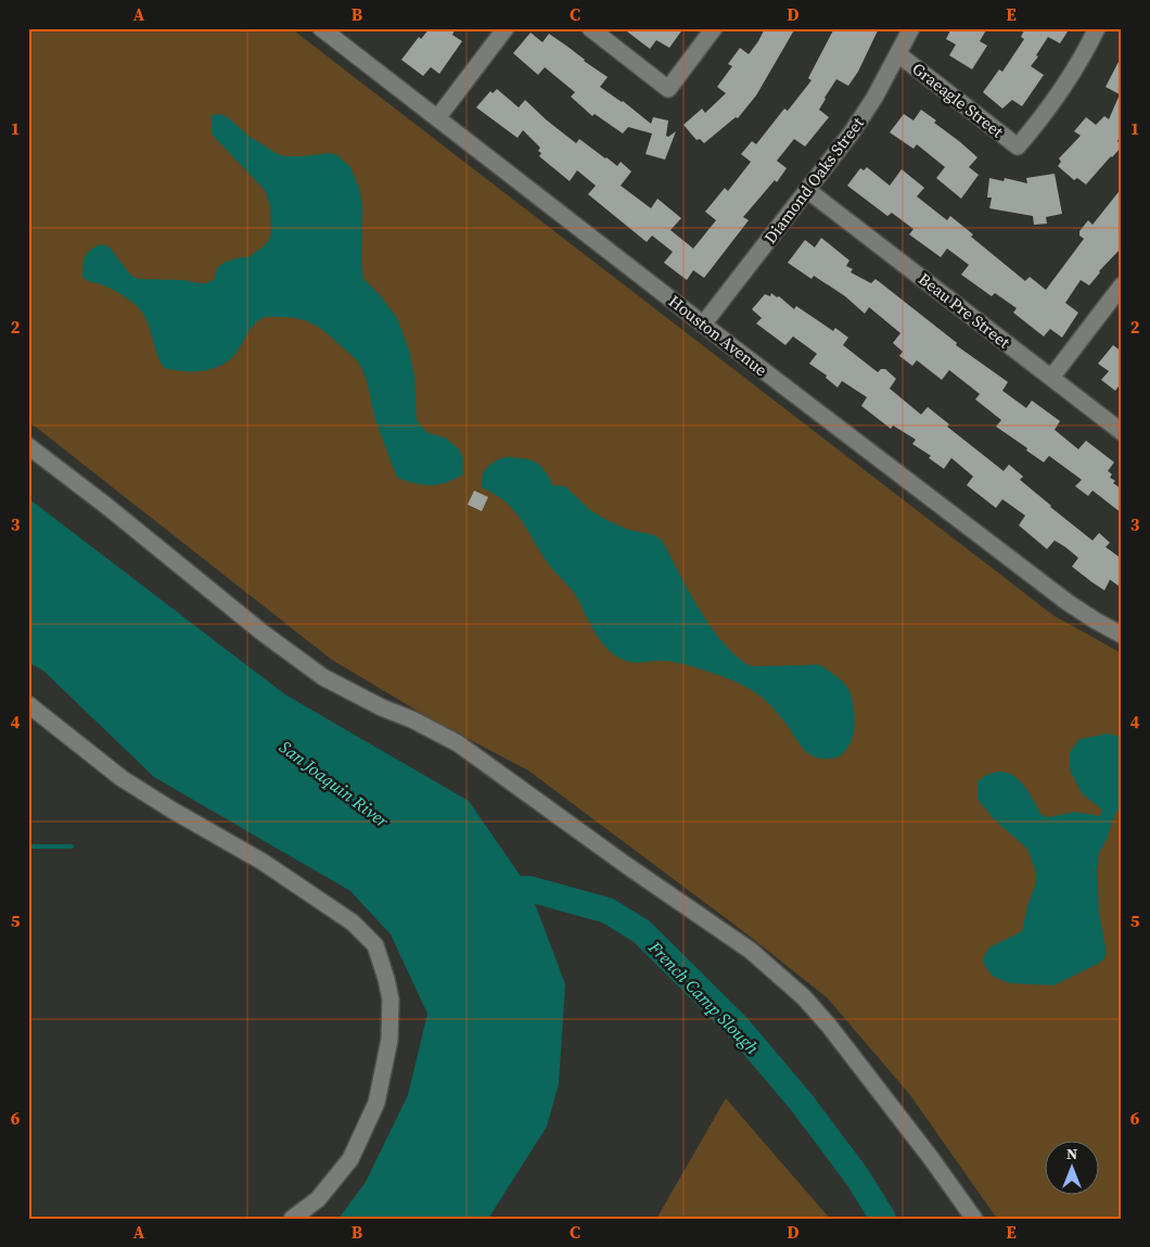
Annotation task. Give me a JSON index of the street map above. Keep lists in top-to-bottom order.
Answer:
{
  "streets": {
    "street": [
      "Graeagle Street",
      "Diamond Oaks Street",
      "Beau Pre Street",
      "Houston Avenue"
    ]
  },
  "crossings": [
    ["Graeagle Street", "Diamond Oaks Street"],
    ["Diamond Oaks Street", "Beau Pre Street"],
    ["Diamond Oaks Street", "Houston Avenue"]
  ],
  "water": ["San Joaquin River", "French Camp Slough"],
  "north": "top",
  "grid": {
    "columns": [
      "A",
      "B",
      "C",
      "D",
      "E"
    ],
    "rows": [
      "1",
      "2",
      "3",
      "4",
      "5",
      "6"
    ]
  }
}
